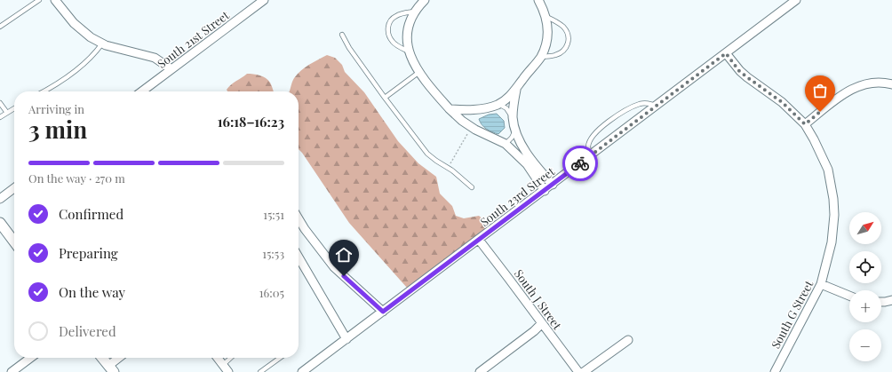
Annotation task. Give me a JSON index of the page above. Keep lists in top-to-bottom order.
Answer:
{
  "streets": {
    "street": [
      "South 21st Street",
      "South 23rd Street",
      "South J Street",
      "South G Street"
    ]
  },
  "crossings": [
    ["South 23rd Street", "South J Street"],
    ["South 23rd Street", "South G Street"]
  ],
  "north": "top right",
  "page": {
    "heading": ["3 min", "Arriving in", "16:18–16:23"],
    "bar": "On the way · 270 m",
    "list": [
      ["Confirmed", "15:51"],
      ["Preparing", "15:53"],
      ["On the way", "16:05"],
      "Delivered"
    ],
    "map_buttons": ["+", "−"]
  }
}
